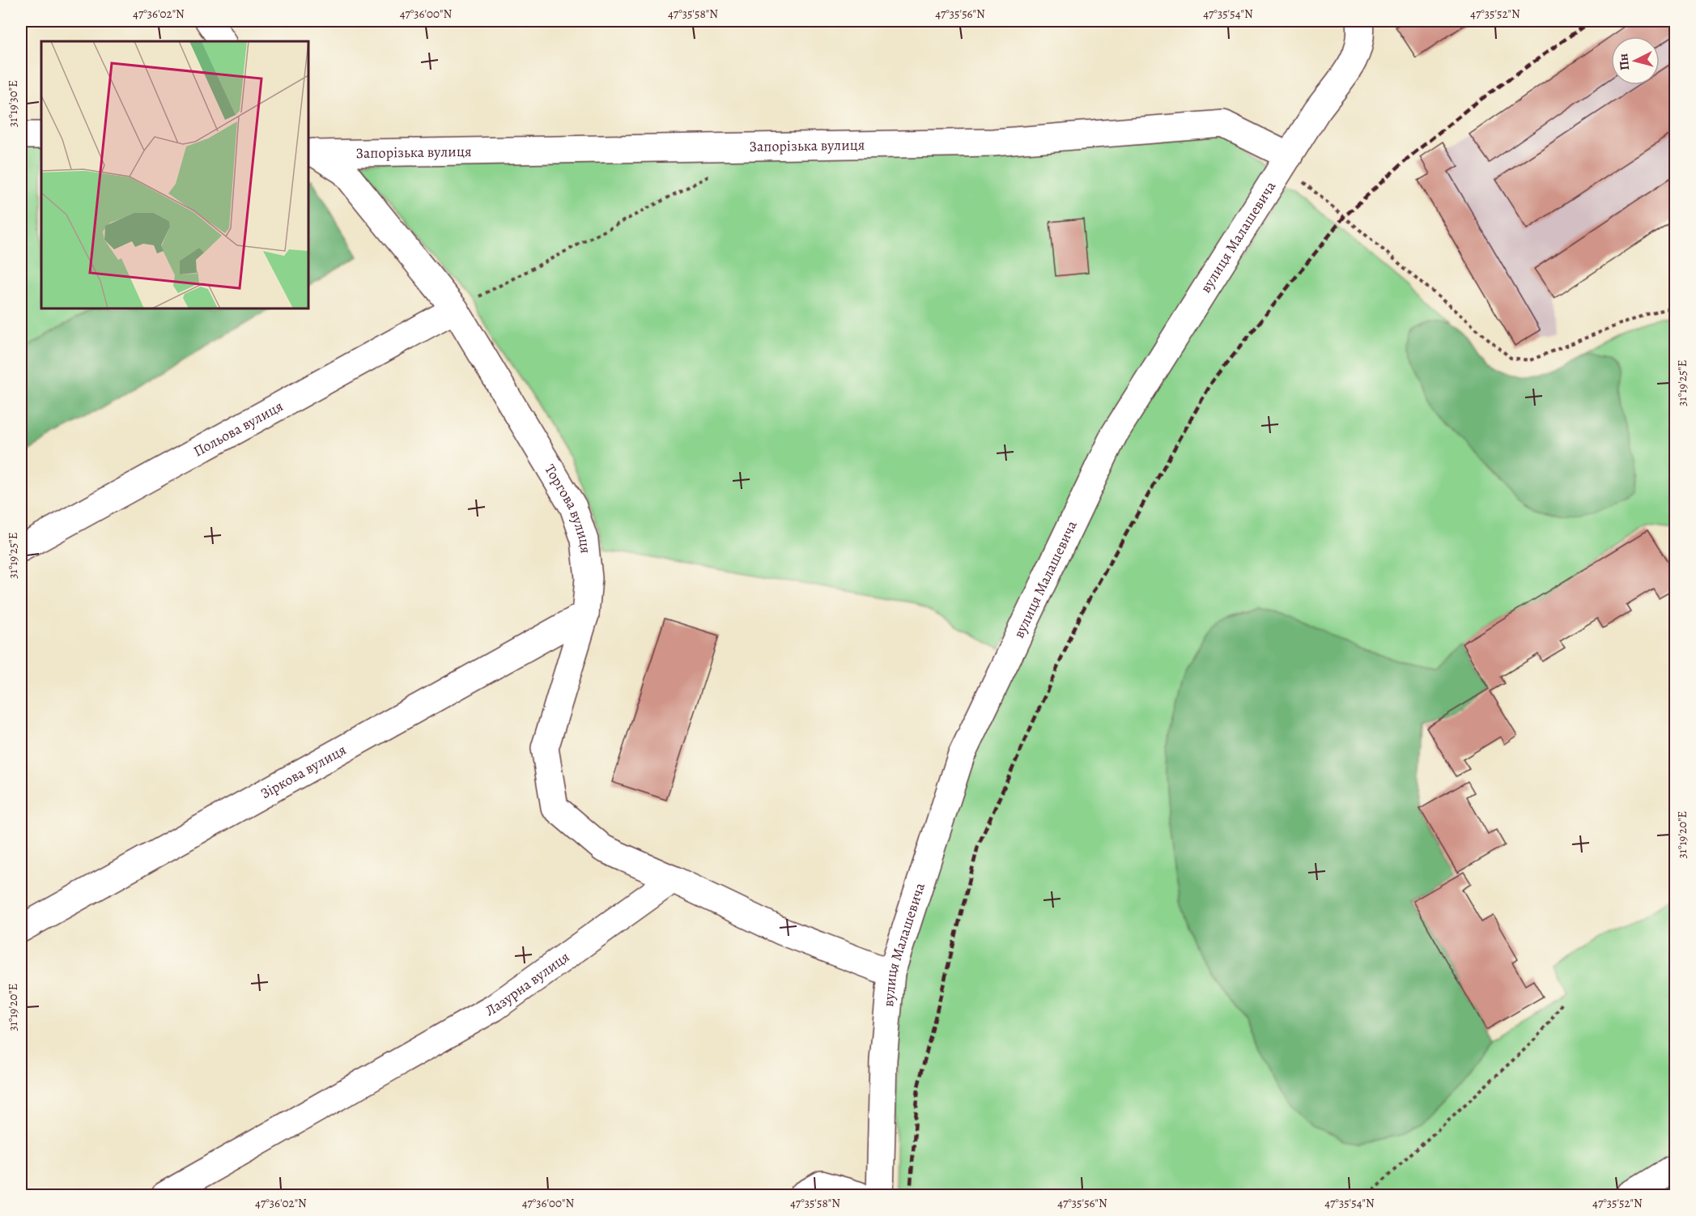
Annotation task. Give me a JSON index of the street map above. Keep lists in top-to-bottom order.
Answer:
{
  "streets": {
    "street": [
      "Запорізька вулиця",
      "вулиця Малашевича",
      "Польова вулиця",
      "Торгова вулиця",
      "Зіркова вулиця",
      "Лазурна вулиця"
    ]
  },
  "crossings": [
    ["Запорізька вулиця", "вулиця Малашевича"],
    ["Запорізька вулиця", "Торгова вулиця"],
    ["Польова вулиця", "Торгова вулиця"],
    ["Торгова вулиця", "Зіркова вулиця"],
    ["Торгова вулиця", "Лазурна вулиця"]
  ],
  "north": "left",
  "coordinates": [
    "47°36'02\"N",
    "47°36'00\"N",
    "47°35'58\"N",
    "47°35'56\"N",
    "47°35'54\"N",
    "47°35'52\"N",
    "31°19'30\"E",
    "31°19'25\"E",
    "31°19'20\"E"
  ]
}
